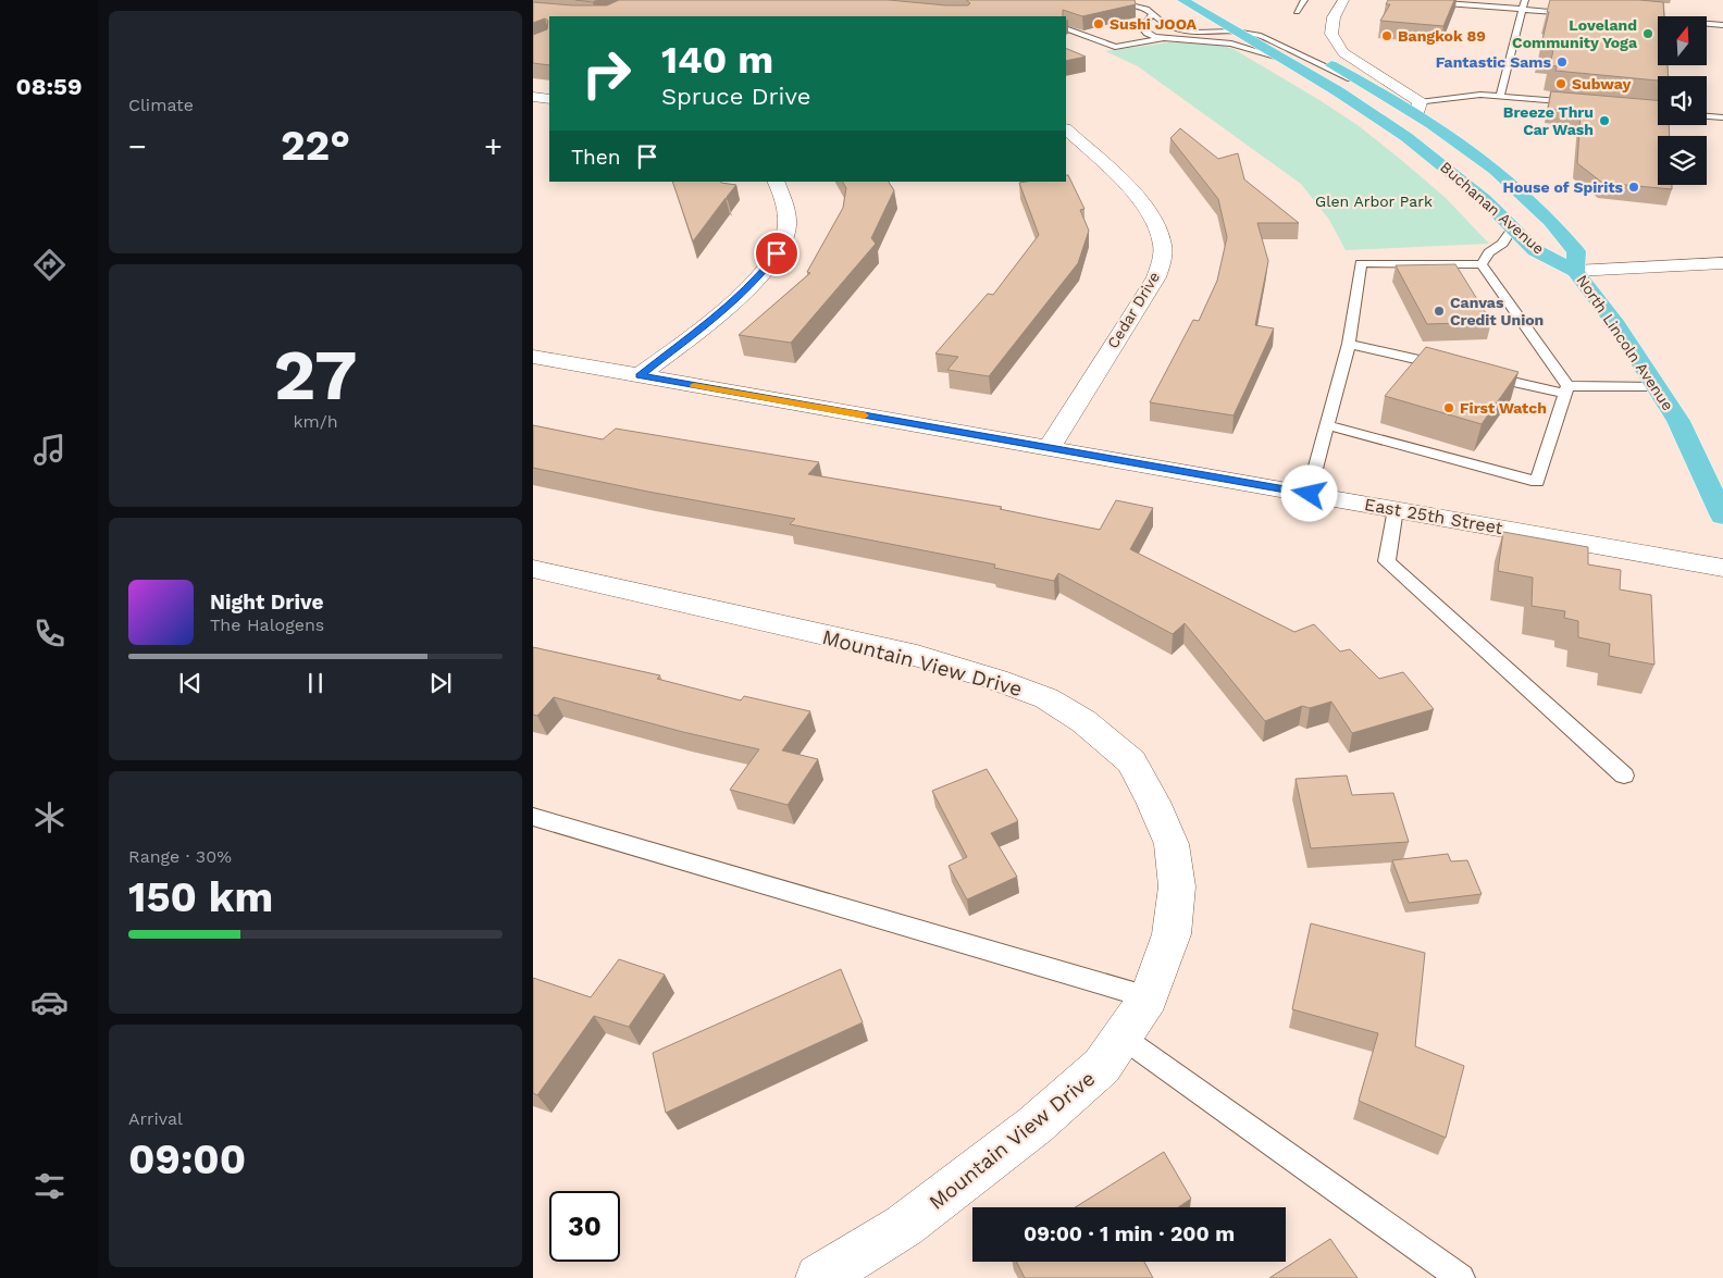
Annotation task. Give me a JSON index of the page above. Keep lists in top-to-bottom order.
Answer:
{
  "streets": {
    "highway": ["Buchanan Avenue", "North Lincoln Avenue"],
    "street": ["Cedar Drive", "East 25th Street", "Mountain View Drive"]
  },
  "crossings": [
    ["Buchanan Avenue", "North Lincoln Avenue"],
    ["Cedar Drive", "East 25th Street"]
  ],
  "parks": ["Glen Arbor Park"],
  "places": [
    "Sushi JOOA",
    "Loveland Community Yoga",
    "Bangkok 89",
    "Fantastic Sams",
    "Subway",
    "Breeze Thru Car Wash",
    "House of Spirits",
    "Canvas Credit Union",
    "First Watch"
  ],
  "north": "top",
  "page": {
    "tabs": "08:59",
    "tile": [
      "Climate",
      ["27", "km/h"],
      ["Range · 30%", "150 km"],
      ["Arrival", "09:00"]
    ],
    "turn": ["140 m", "Spruce Drive"],
    "heat": ["−", "22°", "+"],
    "then": "Then",
    "song": ["Night Drive", "The Halogens"],
    "limit": "30",
    "trip": "09:00 · 1 min · 200 m"
  }
}
